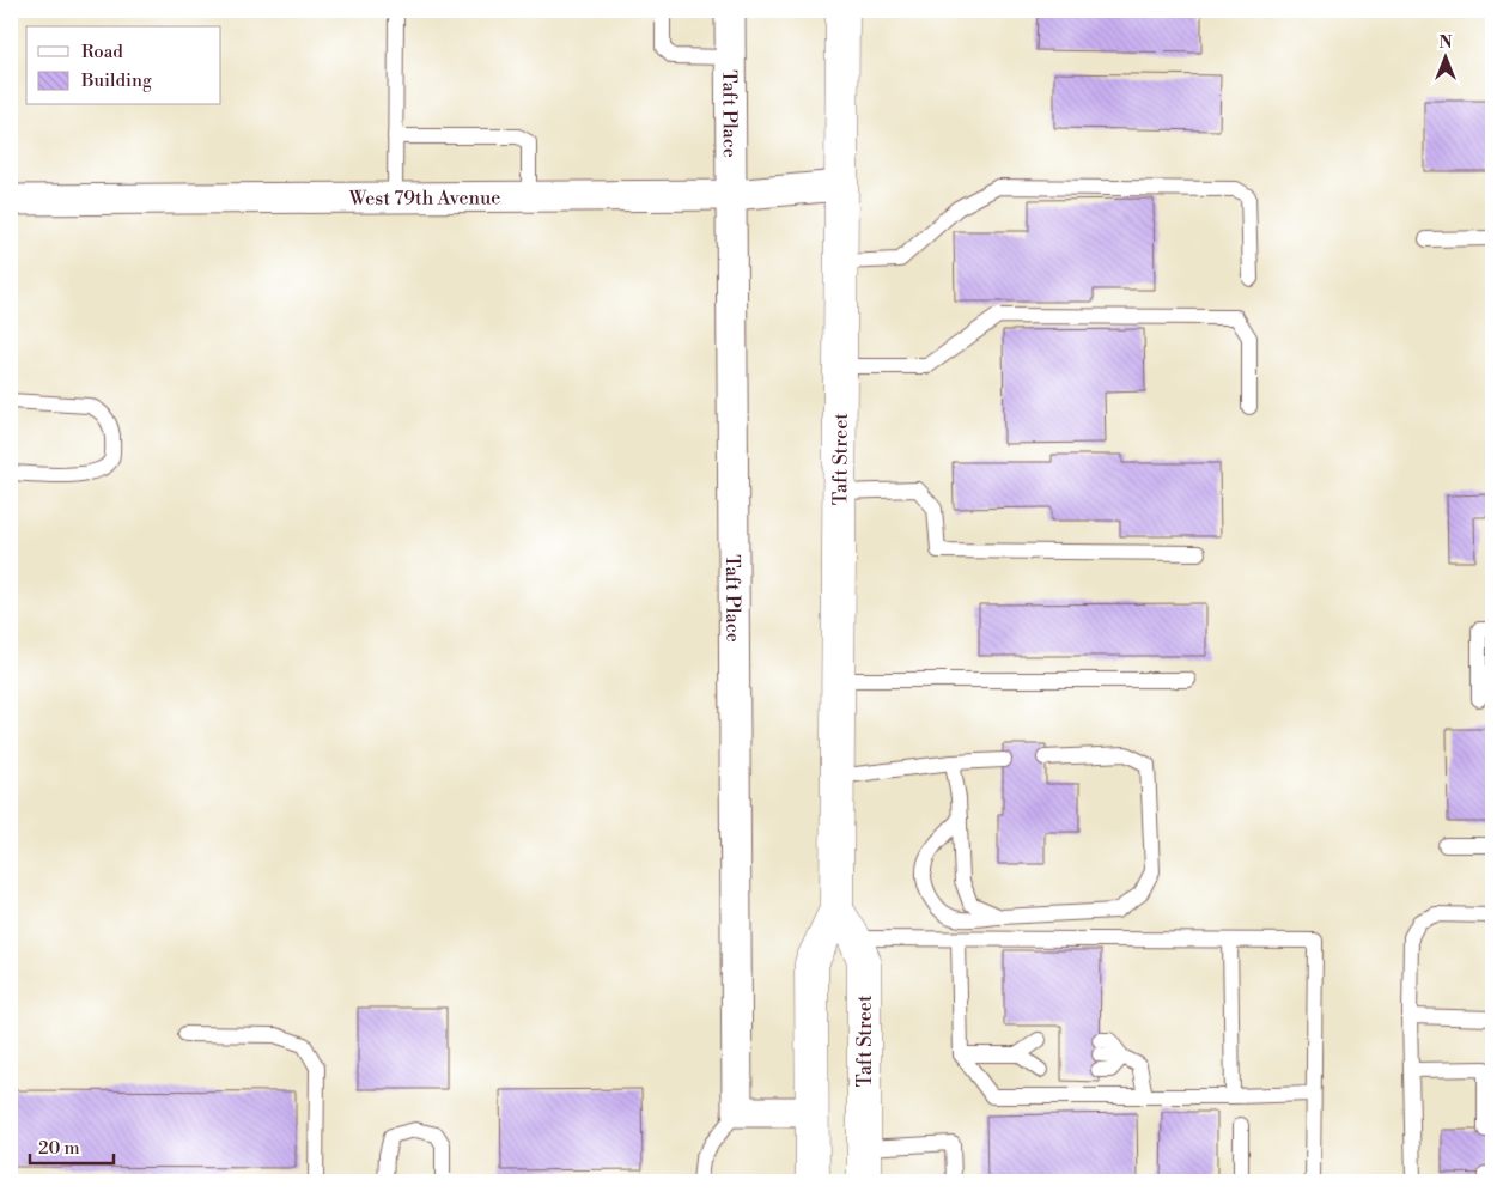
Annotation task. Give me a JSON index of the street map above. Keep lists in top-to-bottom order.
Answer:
{
  "streets": {
    "main road": ["Taft Street"],
    "street": ["Taft Place", "West 79th Avenue"]
  },
  "crossings": [
    ["Taft Place", "West 79th Avenue"],
    ["West 79th Avenue", "Taft Street"]
  ],
  "legend": ["Road", "Building"],
  "scale_bar": "20 m",
  "north": "top"
}
